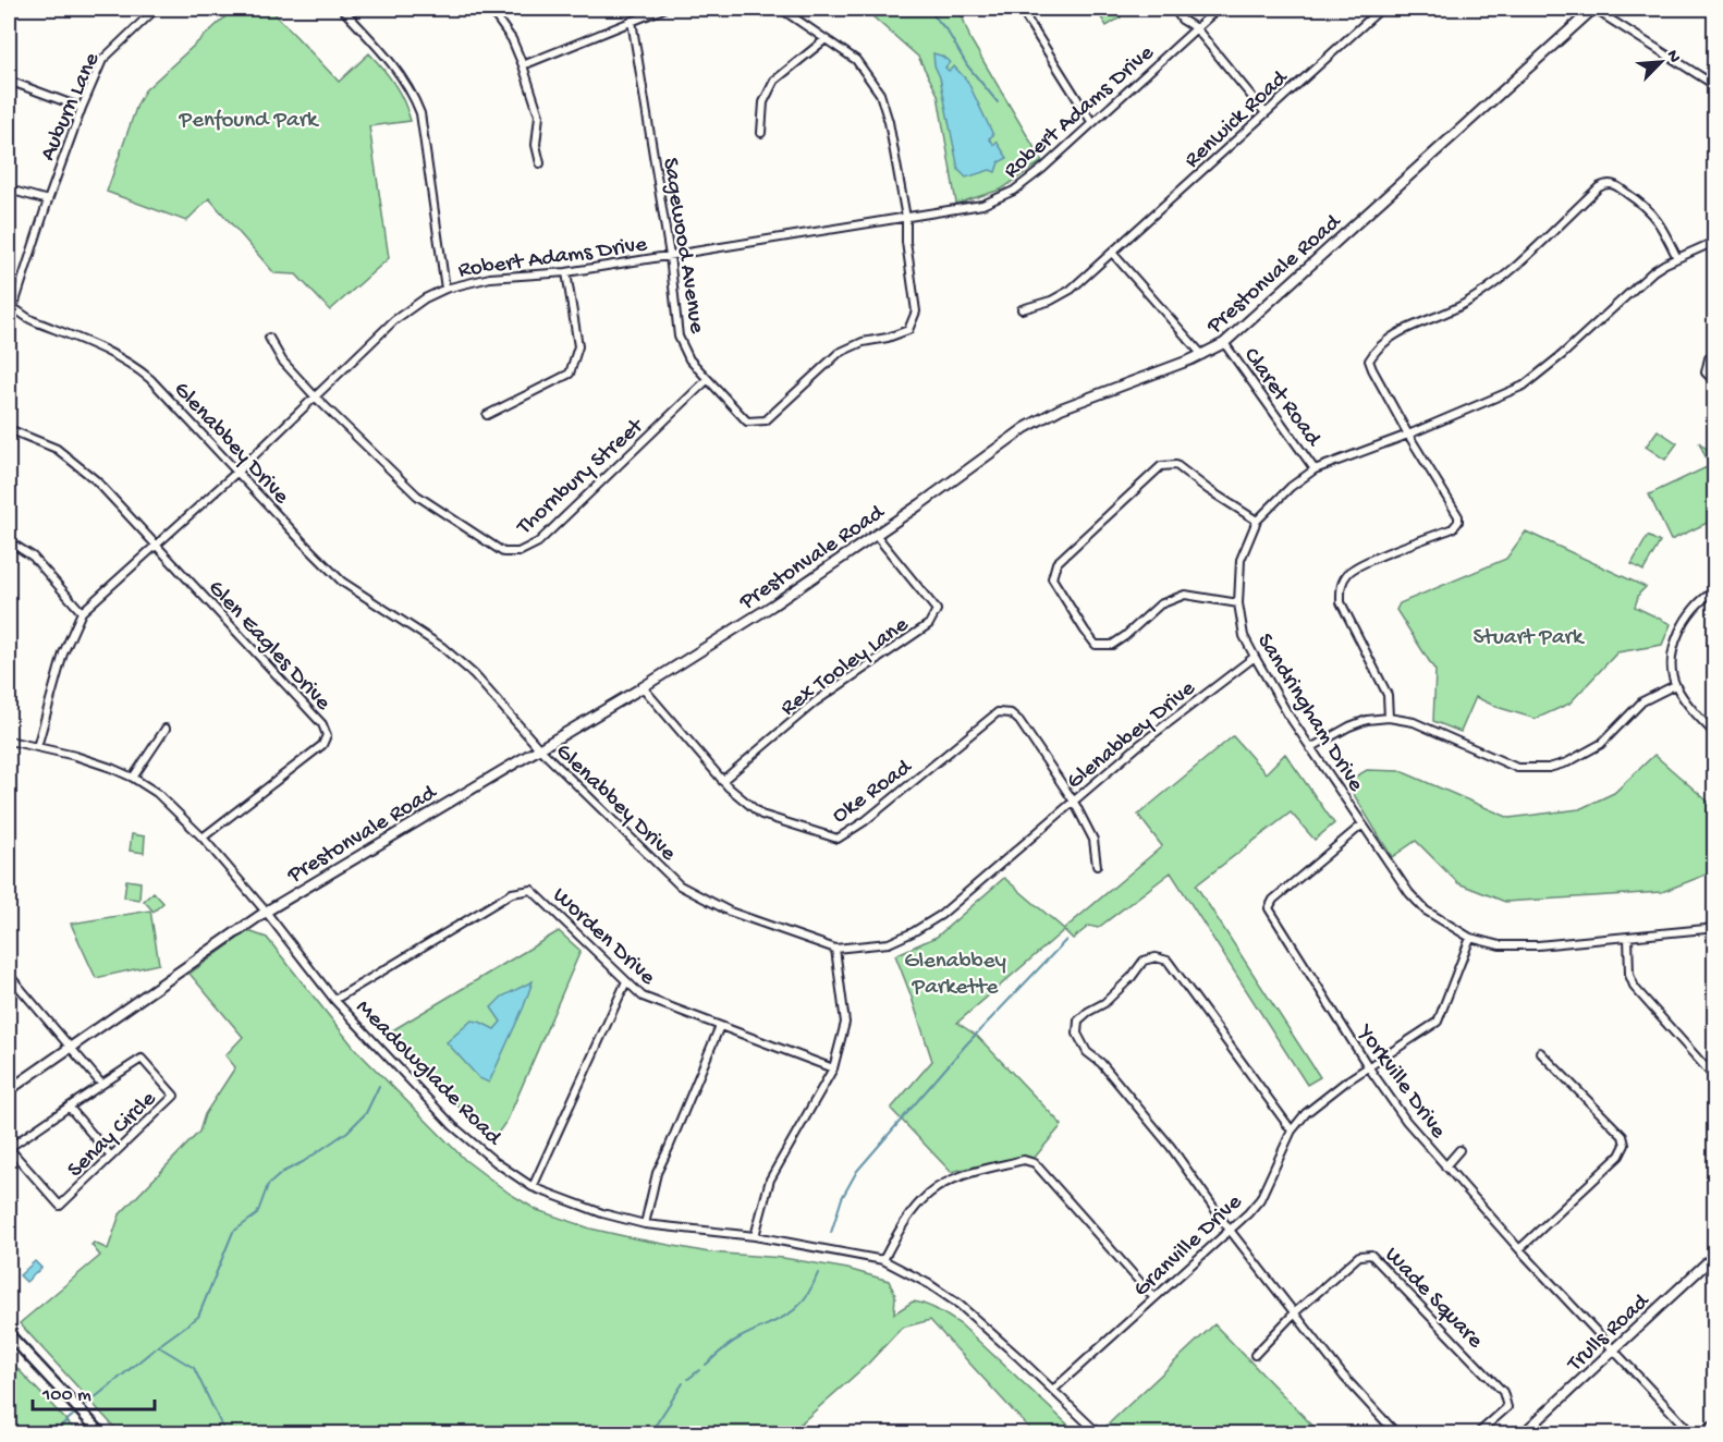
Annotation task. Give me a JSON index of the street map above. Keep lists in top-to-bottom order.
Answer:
{
  "streets": {
    "street": [
      "Auburn Lane",
      "Robert Adams Drive",
      "Renwick Road",
      "Sagewood Avenue",
      "Prestonvale Road",
      "Claret Road",
      "Glenabbey Drive",
      "Thornbury Street",
      "Glen Eagles Drive",
      "Rex Tooley Lane",
      "Sandringham Drive",
      "Oke Road",
      "Worden Drive",
      "Meadowglade Road",
      "Yorkville Drive",
      "Senay Circle",
      "Granville Drive",
      "Wade Square",
      "Trulls Road"
    ]
  },
  "crossings": [
    ["Auburn Lane", "Glenabbey Drive"],
    ["Robert Adams Drive", "Sagewood Avenue"],
    ["Robert Adams Drive", "Glenabbey Drive"],
    ["Robert Adams Drive", "Thornbury Street"],
    ["Robert Adams Drive", "Glen Eagles Drive"],
    ["Robert Adams Drive", "Meadowglade Road"],
    ["Sagewood Avenue", "Thornbury Street"],
    ["Prestonvale Road", "Claret Road"],
    ["Prestonvale Road", "Glenabbey Drive"],
    ["Prestonvale Road", "Rex Tooley Lane"],
    ["Prestonvale Road", "Oke Road"],
    ["Prestonvale Road", "Meadowglade Road"],
    ["Claret Road", "Sandringham Drive"],
    ["Glenabbey Drive", "Sandringham Drive"],
    ["Glenabbey Drive", "Oke Road"],
    ["Glen Eagles Drive", "Meadowglade Road"],
    ["Rex Tooley Lane", "Oke Road"],
    ["Sandringham Drive", "Yorkville Drive"],
    ["Sandringham Drive", "Granville Drive"],
    ["Worden Drive", "Meadowglade Road"],
    ["Meadowglade Road", "Granville Drive"],
    ["Yorkville Drive", "Granville Drive"],
    ["Yorkville Drive", "Trulls Road"]
  ],
  "parks": ["Penfound Park", "Stuart Park", "Glenabbey Parkette"],
  "scale_bar": "100 m",
  "north": "top right"
}
